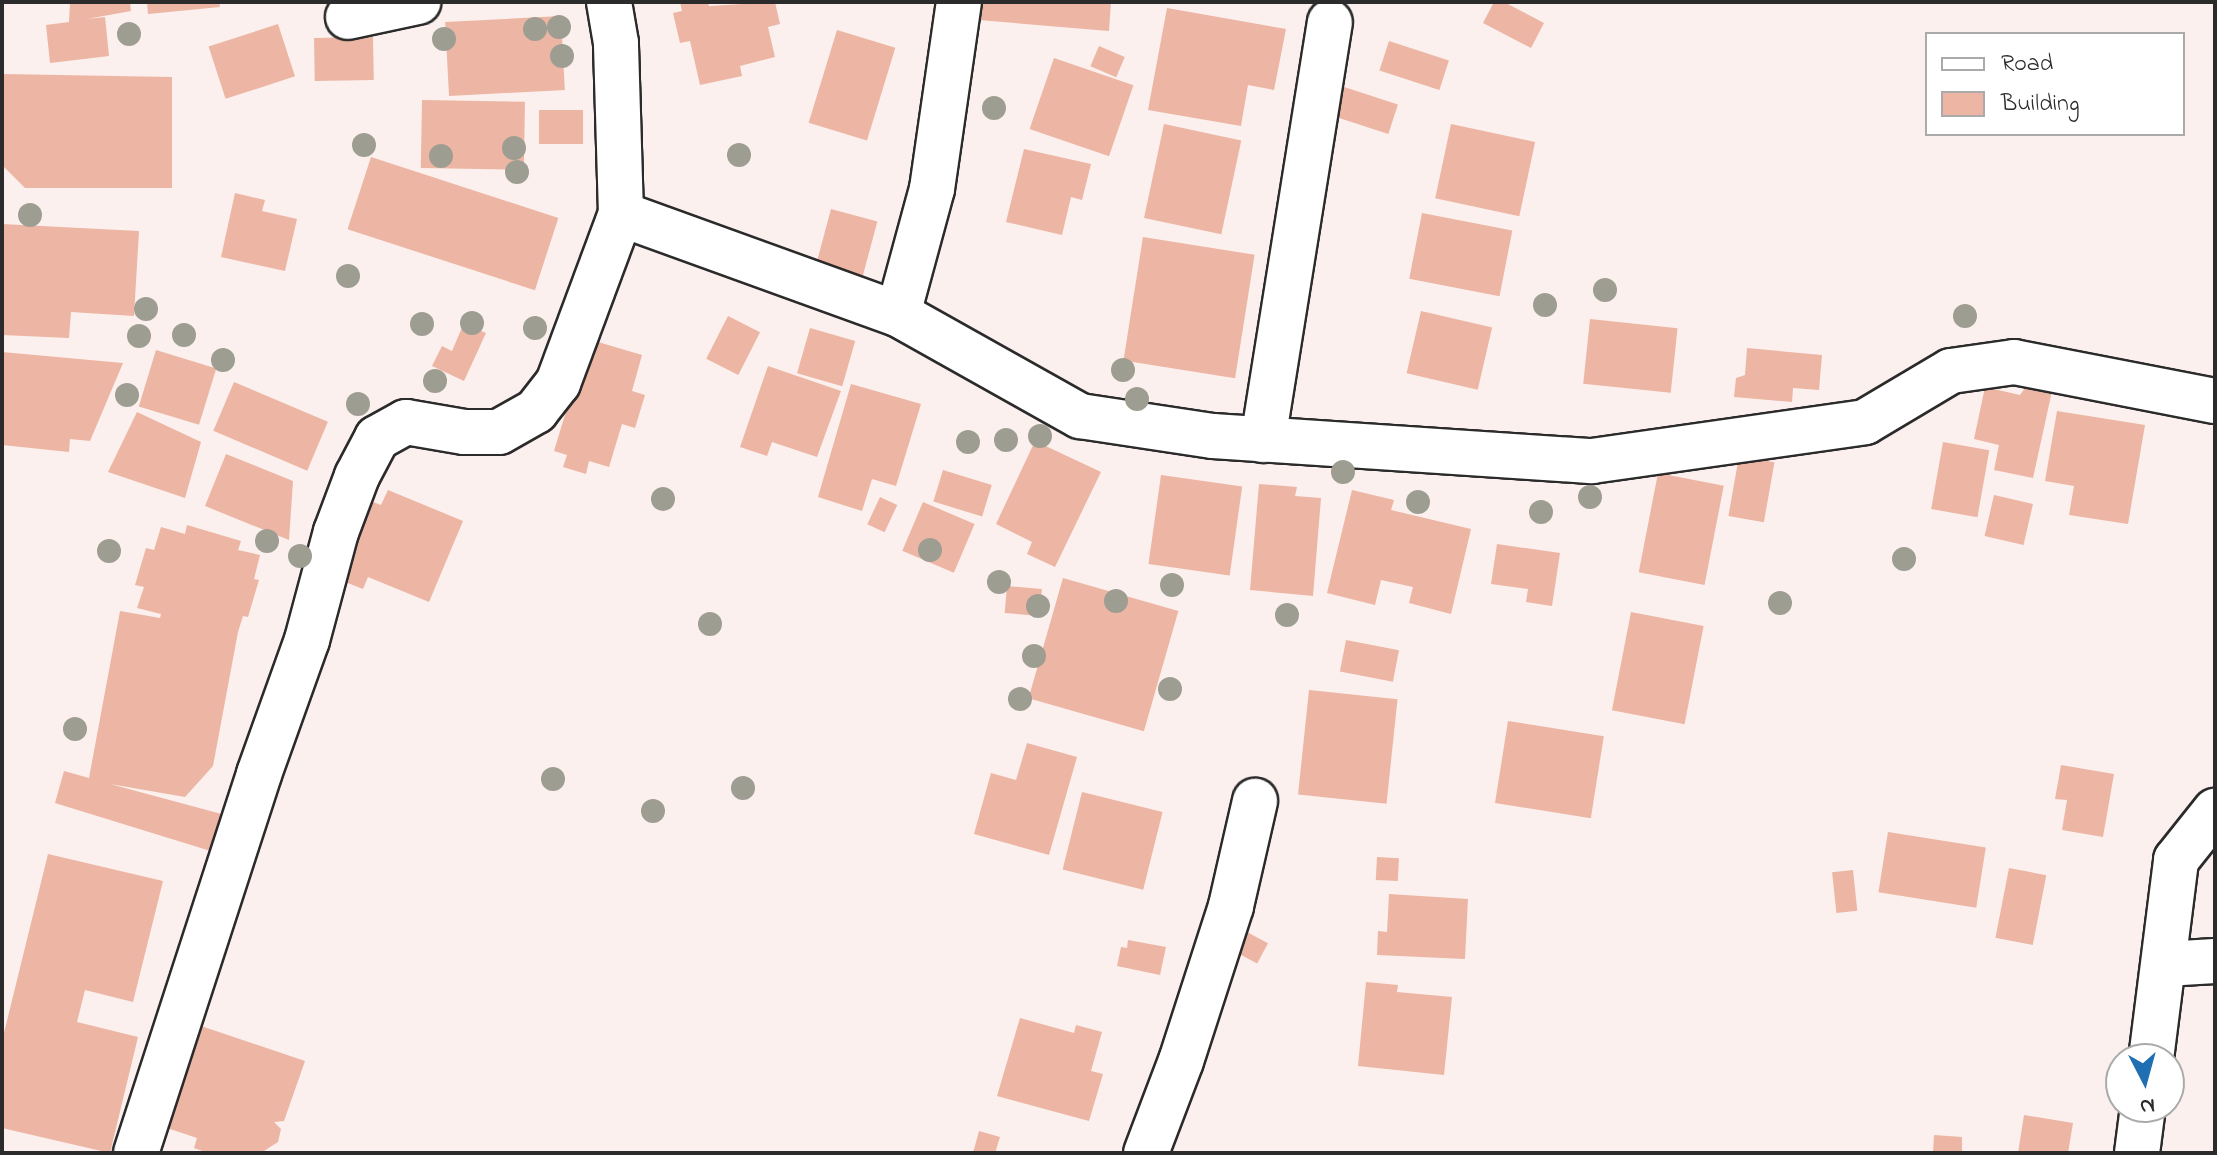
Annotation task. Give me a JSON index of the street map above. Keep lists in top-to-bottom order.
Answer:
{
  "legend": ["Road", "Building"],
  "north": "bottom"
}
